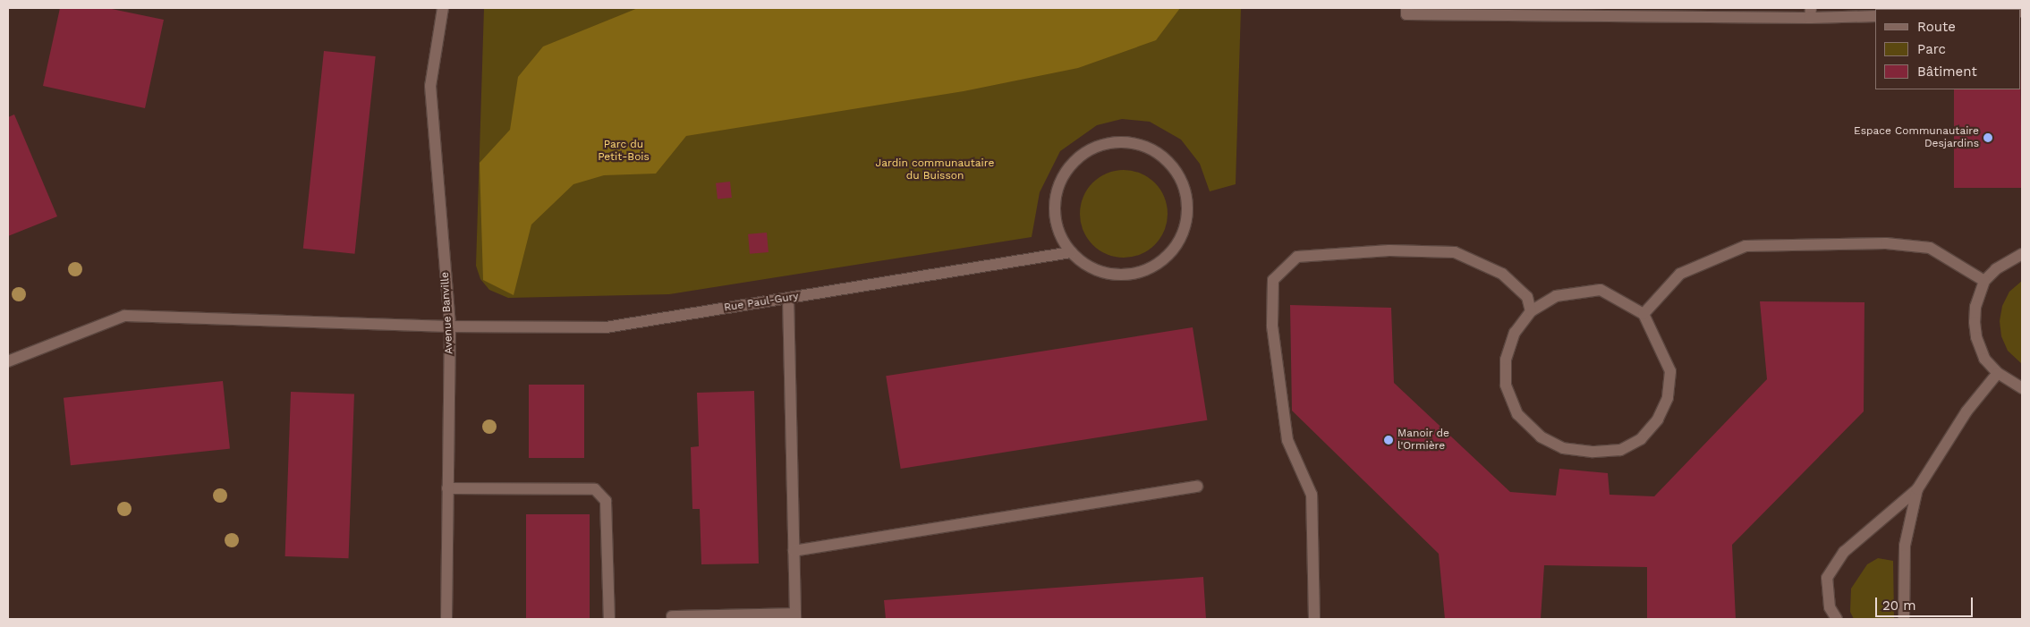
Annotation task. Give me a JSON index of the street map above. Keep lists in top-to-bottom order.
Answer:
{
  "streets": {
    "street": ["Rue Paul-Gury", "Avenue Banville"]
  },
  "crossings": [
    ["Rue Paul-Gury", "Avenue Banville"]
  ],
  "parks": ["Parc du Petit-Bois", "Jardin communautaire du Buisson"],
  "places": ["Espace Communautaire Desjardins", "Manoir de l'Ormière"],
  "legend": ["Route", "Parc", "Bâtiment"],
  "scale_bar": "20 m"
}
